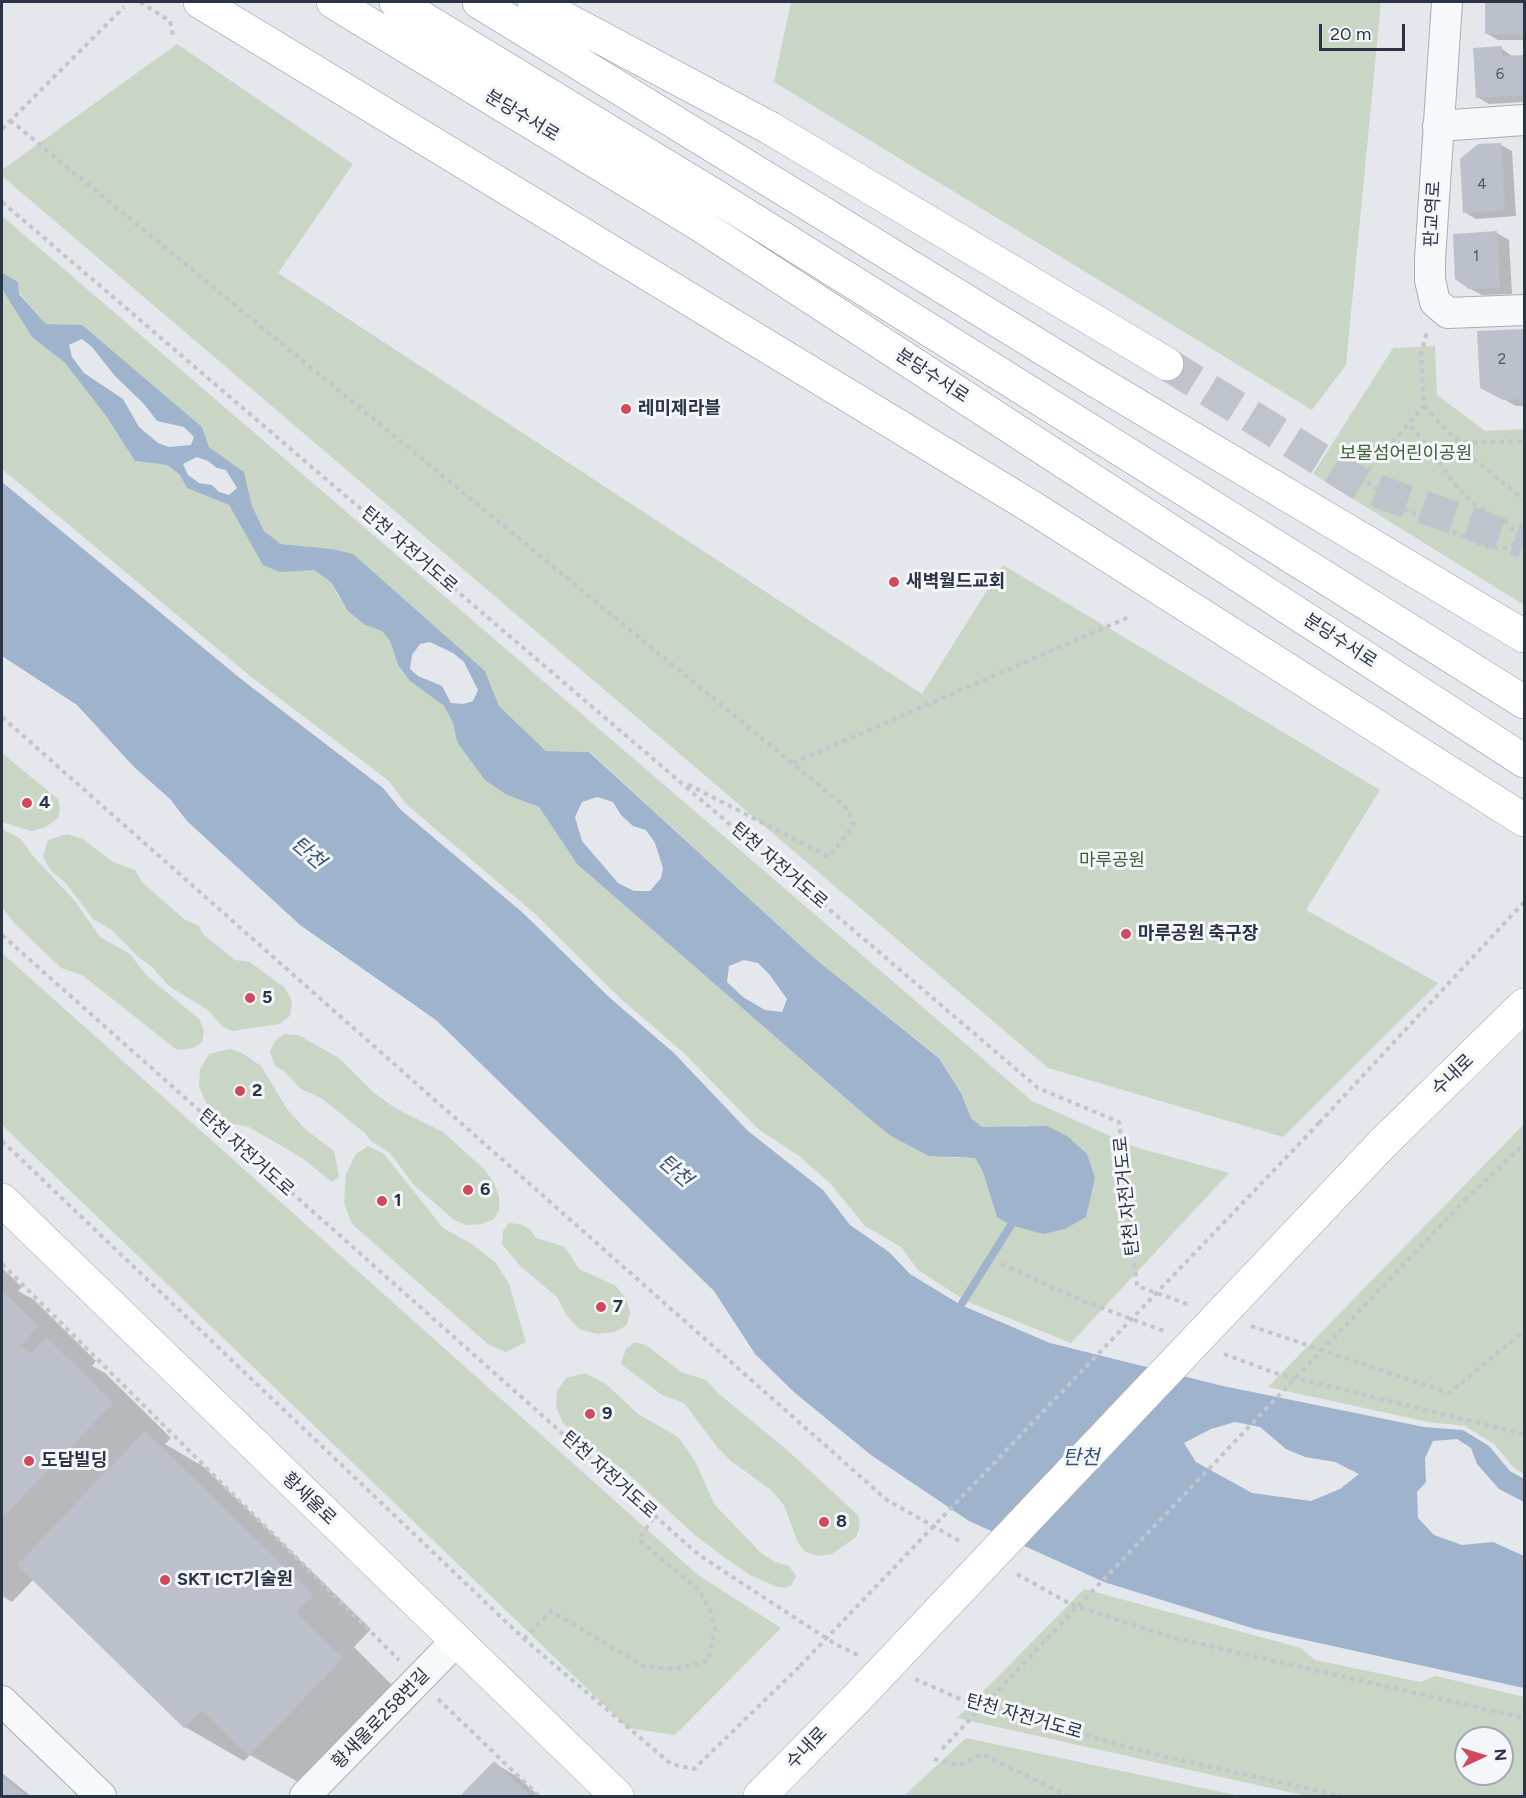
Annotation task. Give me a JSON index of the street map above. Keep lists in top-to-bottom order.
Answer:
{
  "streets": {
    "main road": ["분당수서로", "수내로", "황새울로"],
    "street": ["판교역로", "황새울로258번길"],
    "path": ["탄천 자전거도로"]
  },
  "crossings": [
    ["황새울로", "황새울로258번길"]
  ],
  "water": ["탄천"],
  "parks": ["보물섬어린이공원", "마루공원"],
  "places": [
    "레미제라블",
    "새벽월드교회",
    "4",
    "마루공원 축구장",
    "5",
    "2",
    "6",
    "1",
    "7",
    "9",
    "도담빌딩",
    "8",
    "SKT ICT기술원"
  ],
  "house_numbers": [
    "6",
    "4",
    "1",
    "2"
  ],
  "scale_bar": "20 m",
  "north": "right"
}
